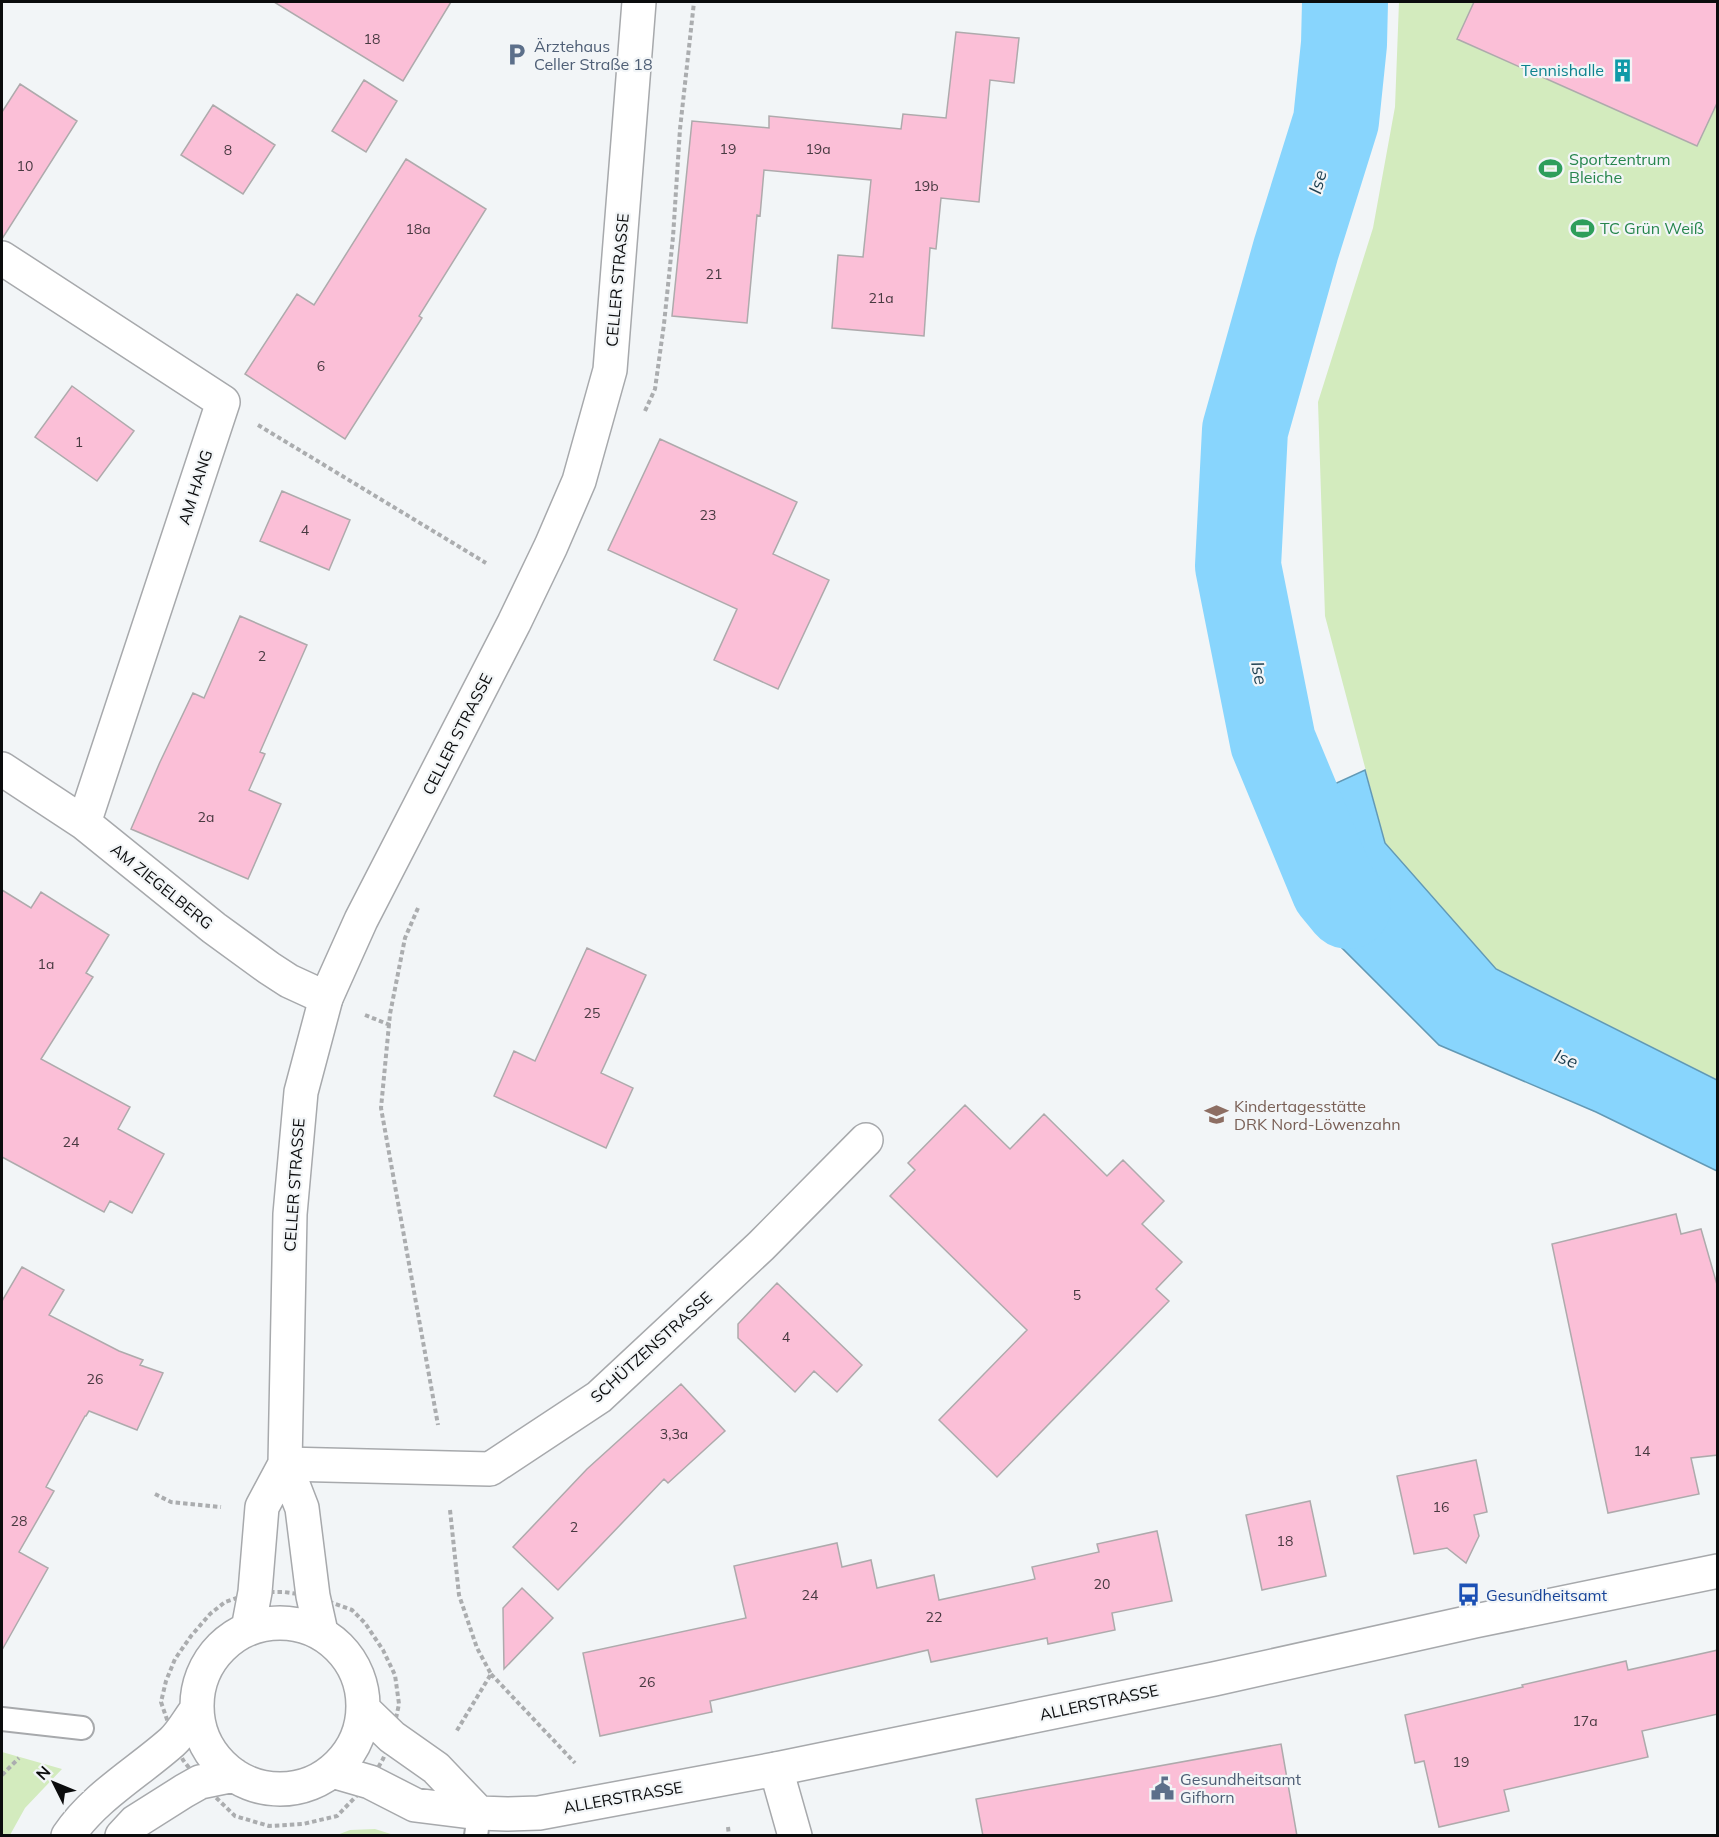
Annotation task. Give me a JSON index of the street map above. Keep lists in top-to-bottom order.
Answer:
{
  "streets": {
    "street": [
      "CELLER STRASSE",
      "AM HANG",
      "AM ZIEGELBERG",
      "SCHÜTZENSTRASSE",
      "ALLERSTRASSE"
    ]
  },
  "crossings": [
    ["CELLER STRASSE", "AM ZIEGELBERG"],
    ["CELLER STRASSE", "SCHÜTZENSTRASSE"],
    ["CELLER STRASSE", "ALLERSTRASSE"],
    ["AM HANG", "AM ZIEGELBERG"]
  ],
  "water": ["Ise"],
  "places": {
    "parking": ["Ärztehaus Celler Straße 18"],
    "building": ["Tennishalle"],
    "sports": ["Sportzentrum Bleiche", "TC Grün Weiß"],
    "school or university": ["Kindertagesstätte DRK Nord-Löwenzahn"],
    "bus stop": ["Gesundheitsamt"],
    "public building": ["Gesundheitsamt Gifhorn"]
  },
  "house_numbers": [
    "18",
    "19",
    "19a",
    "8",
    "10",
    "19b",
    "18a",
    "21",
    "21a",
    "6",
    "1",
    "23",
    "4",
    "2",
    "2a",
    "1a",
    "25",
    "24",
    "5",
    "4",
    "26",
    "3,3a",
    "14",
    "16",
    "28",
    "2",
    "18",
    "20",
    "24",
    "22",
    "26",
    "17a",
    "19"
  ],
  "north": "top left"
}
